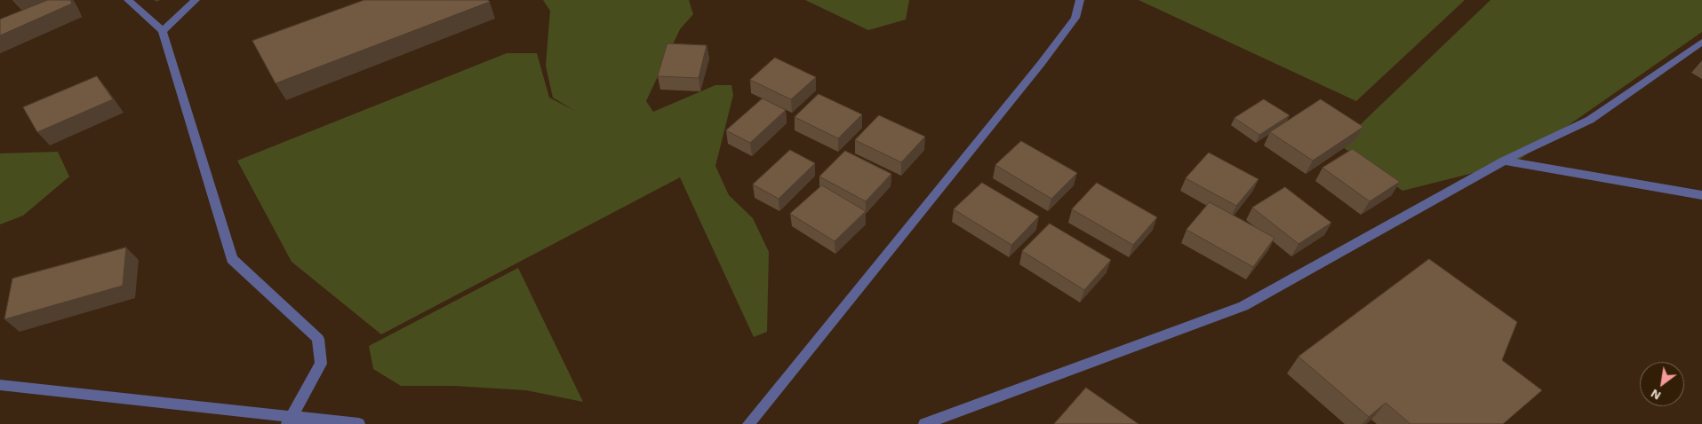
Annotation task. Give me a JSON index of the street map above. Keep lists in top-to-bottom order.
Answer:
{
  "north": "bottom left"
}
